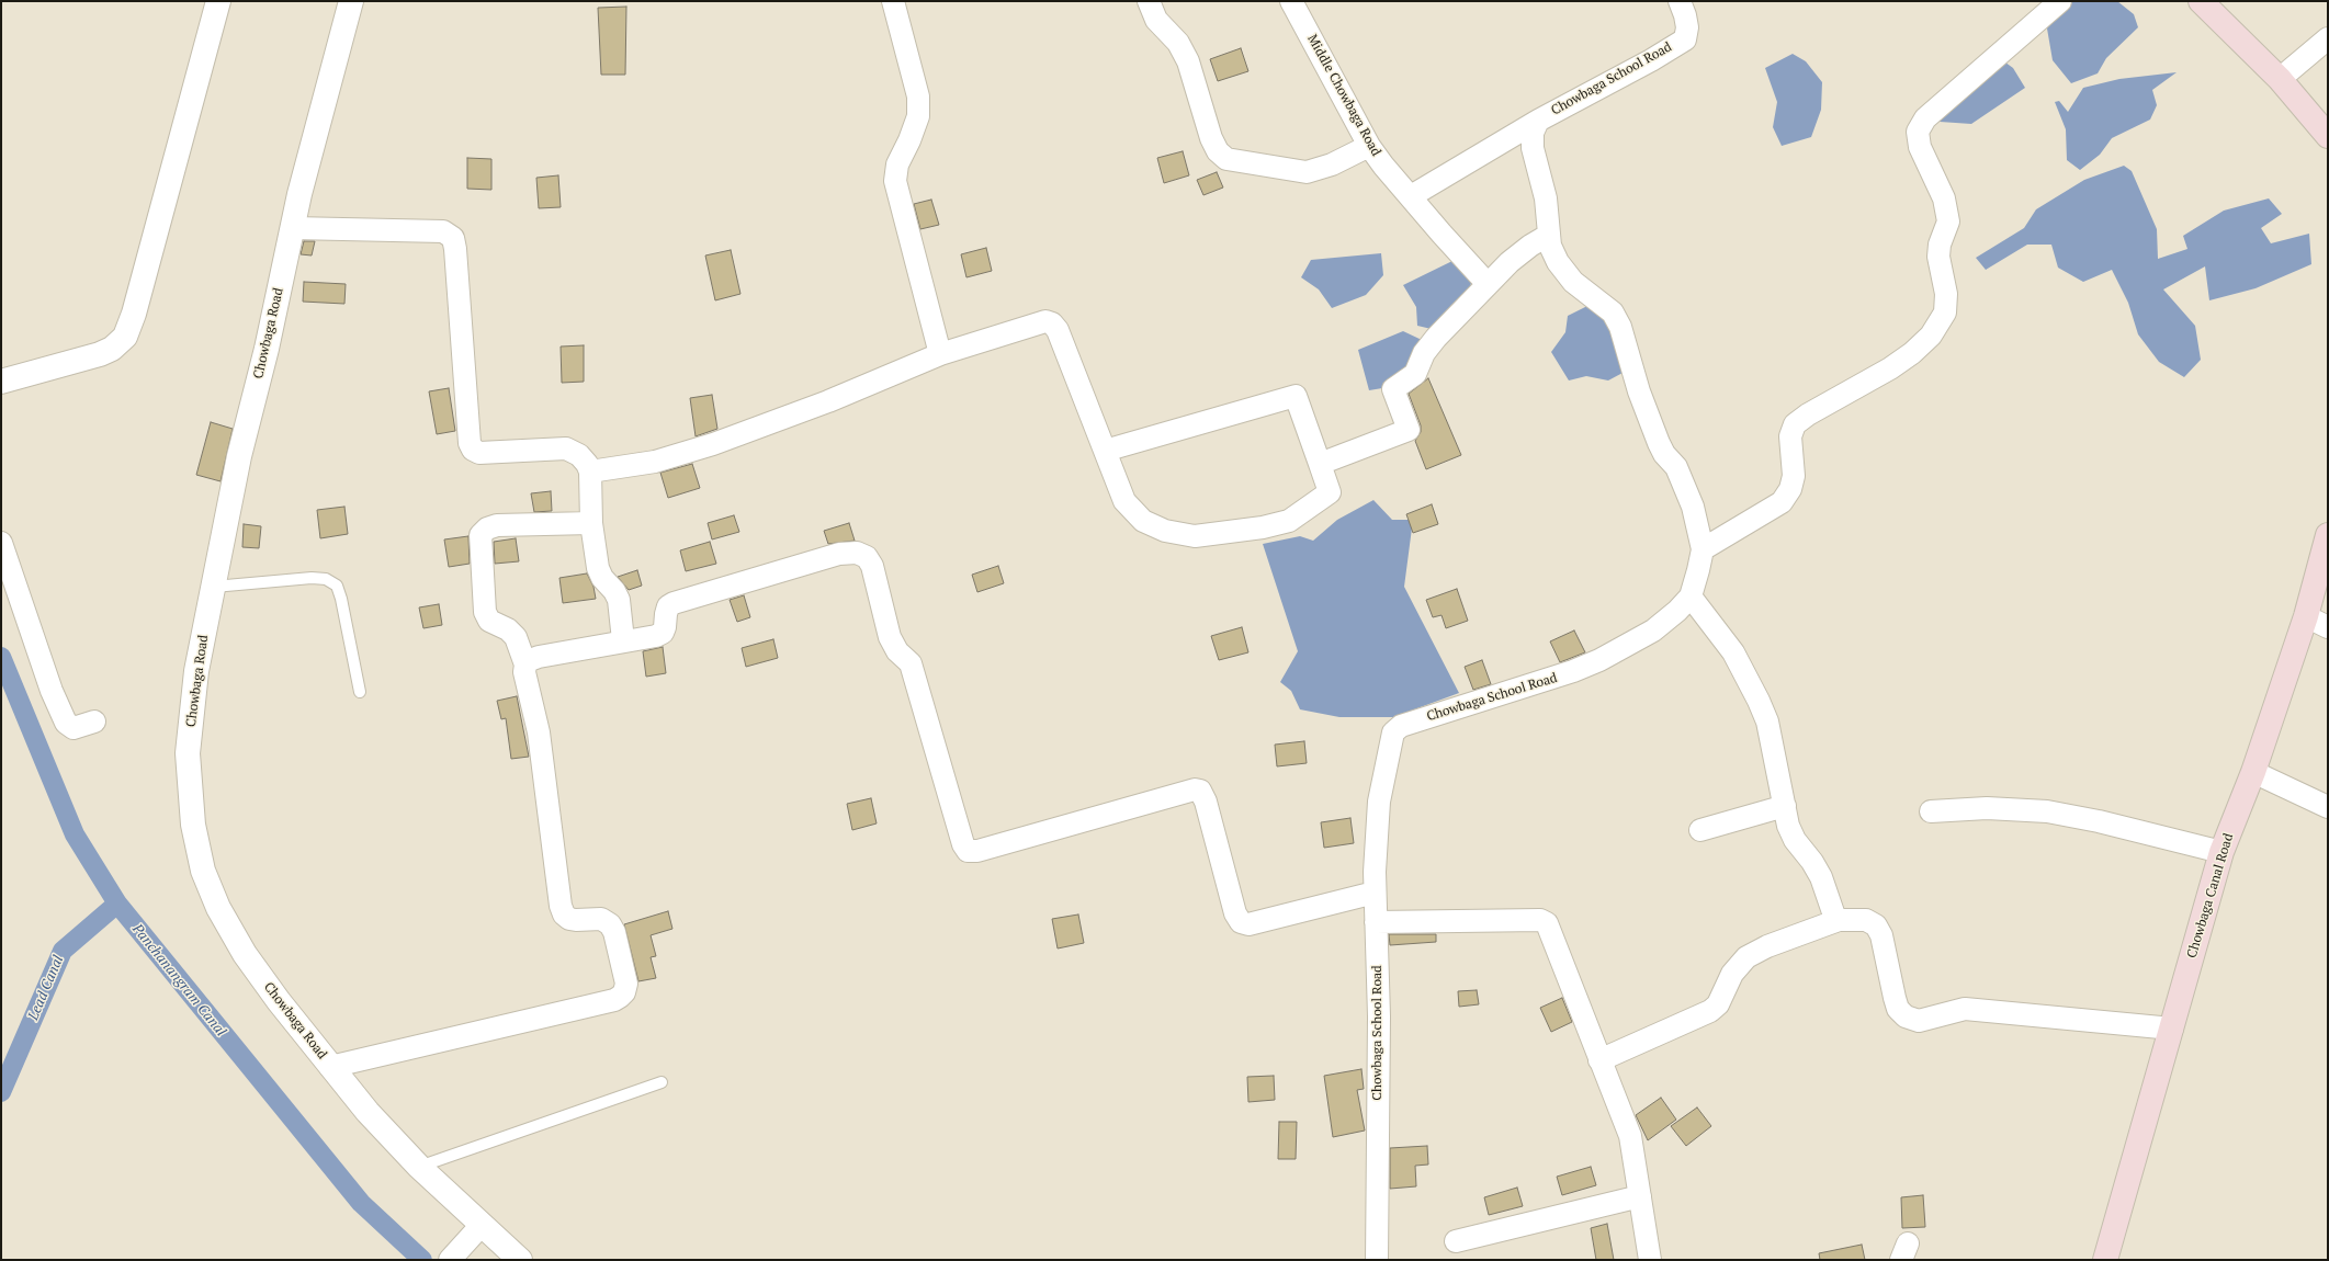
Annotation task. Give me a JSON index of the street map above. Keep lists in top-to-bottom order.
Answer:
{
  "streets": {
    "main road": ["Chowbaga Canal Road"],
    "street": ["Chowbaga School Road", "Middle Chowbaga Road", "Chowbaga Road"]
  },
  "water": ["Panchanangram Canal", "Lead Canal"]
}
